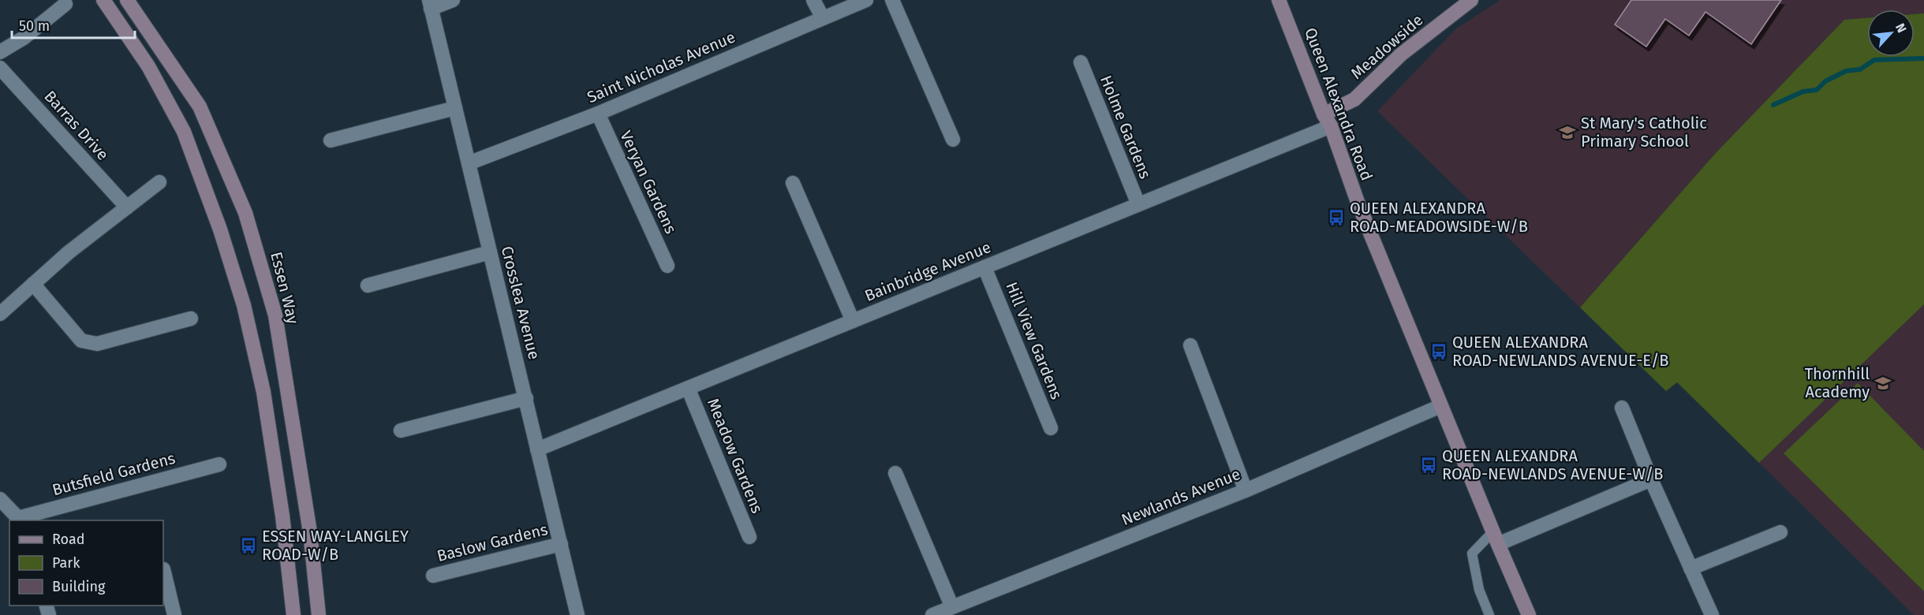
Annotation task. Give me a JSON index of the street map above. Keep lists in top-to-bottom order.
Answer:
{
  "streets": {
    "main road": ["Meadowside", "Queen Alexandra Road", "Essen Way"],
    "street": [
      "Saint Nicholas Avenue",
      "Barras Drive",
      "Holme Gardens",
      "Veryan Gardens",
      "Bainbridge Avenue",
      "Crosslea Avenue",
      "Hill View Gardens",
      "Meadow Gardens",
      "Butsfield Gardens",
      "Newlands Avenue",
      "Baslow Gardens"
    ]
  },
  "crossings": [
    ["Meadowside", "Queen Alexandra Road"],
    ["Meadowside", "Bainbridge Avenue"],
    ["Saint Nicholas Avenue", "Veryan Gardens"],
    ["Saint Nicholas Avenue", "Crosslea Avenue"],
    ["Queen Alexandra Road", "Bainbridge Avenue"],
    ["Queen Alexandra Road", "Newlands Avenue"],
    ["Holme Gardens", "Bainbridge Avenue"],
    ["Bainbridge Avenue", "Crosslea Avenue"],
    ["Bainbridge Avenue", "Hill View Gardens"],
    ["Bainbridge Avenue", "Meadow Gardens"],
    ["Crosslea Avenue", "Baslow Gardens"]
  ],
  "places": {
    "school or university": ["St Mary's Catholic Primary School", "Thornhill Academy"],
    "bus stop": [
      "QUEEN ALEXANDRA ROAD-MEADOWSIDE-W/B",
      "QUEEN ALEXANDRA ROAD-NEWLANDS AVENUE-E/B",
      "QUEEN ALEXANDRA ROAD-NEWLANDS AVENUE-W/B",
      "ESSEN WAY-LANGLEY ROAD-W/B"
    ]
  },
  "legend": ["Road", "Park", "Building"],
  "scale_bar": "50 m",
  "north": "top right"
}
